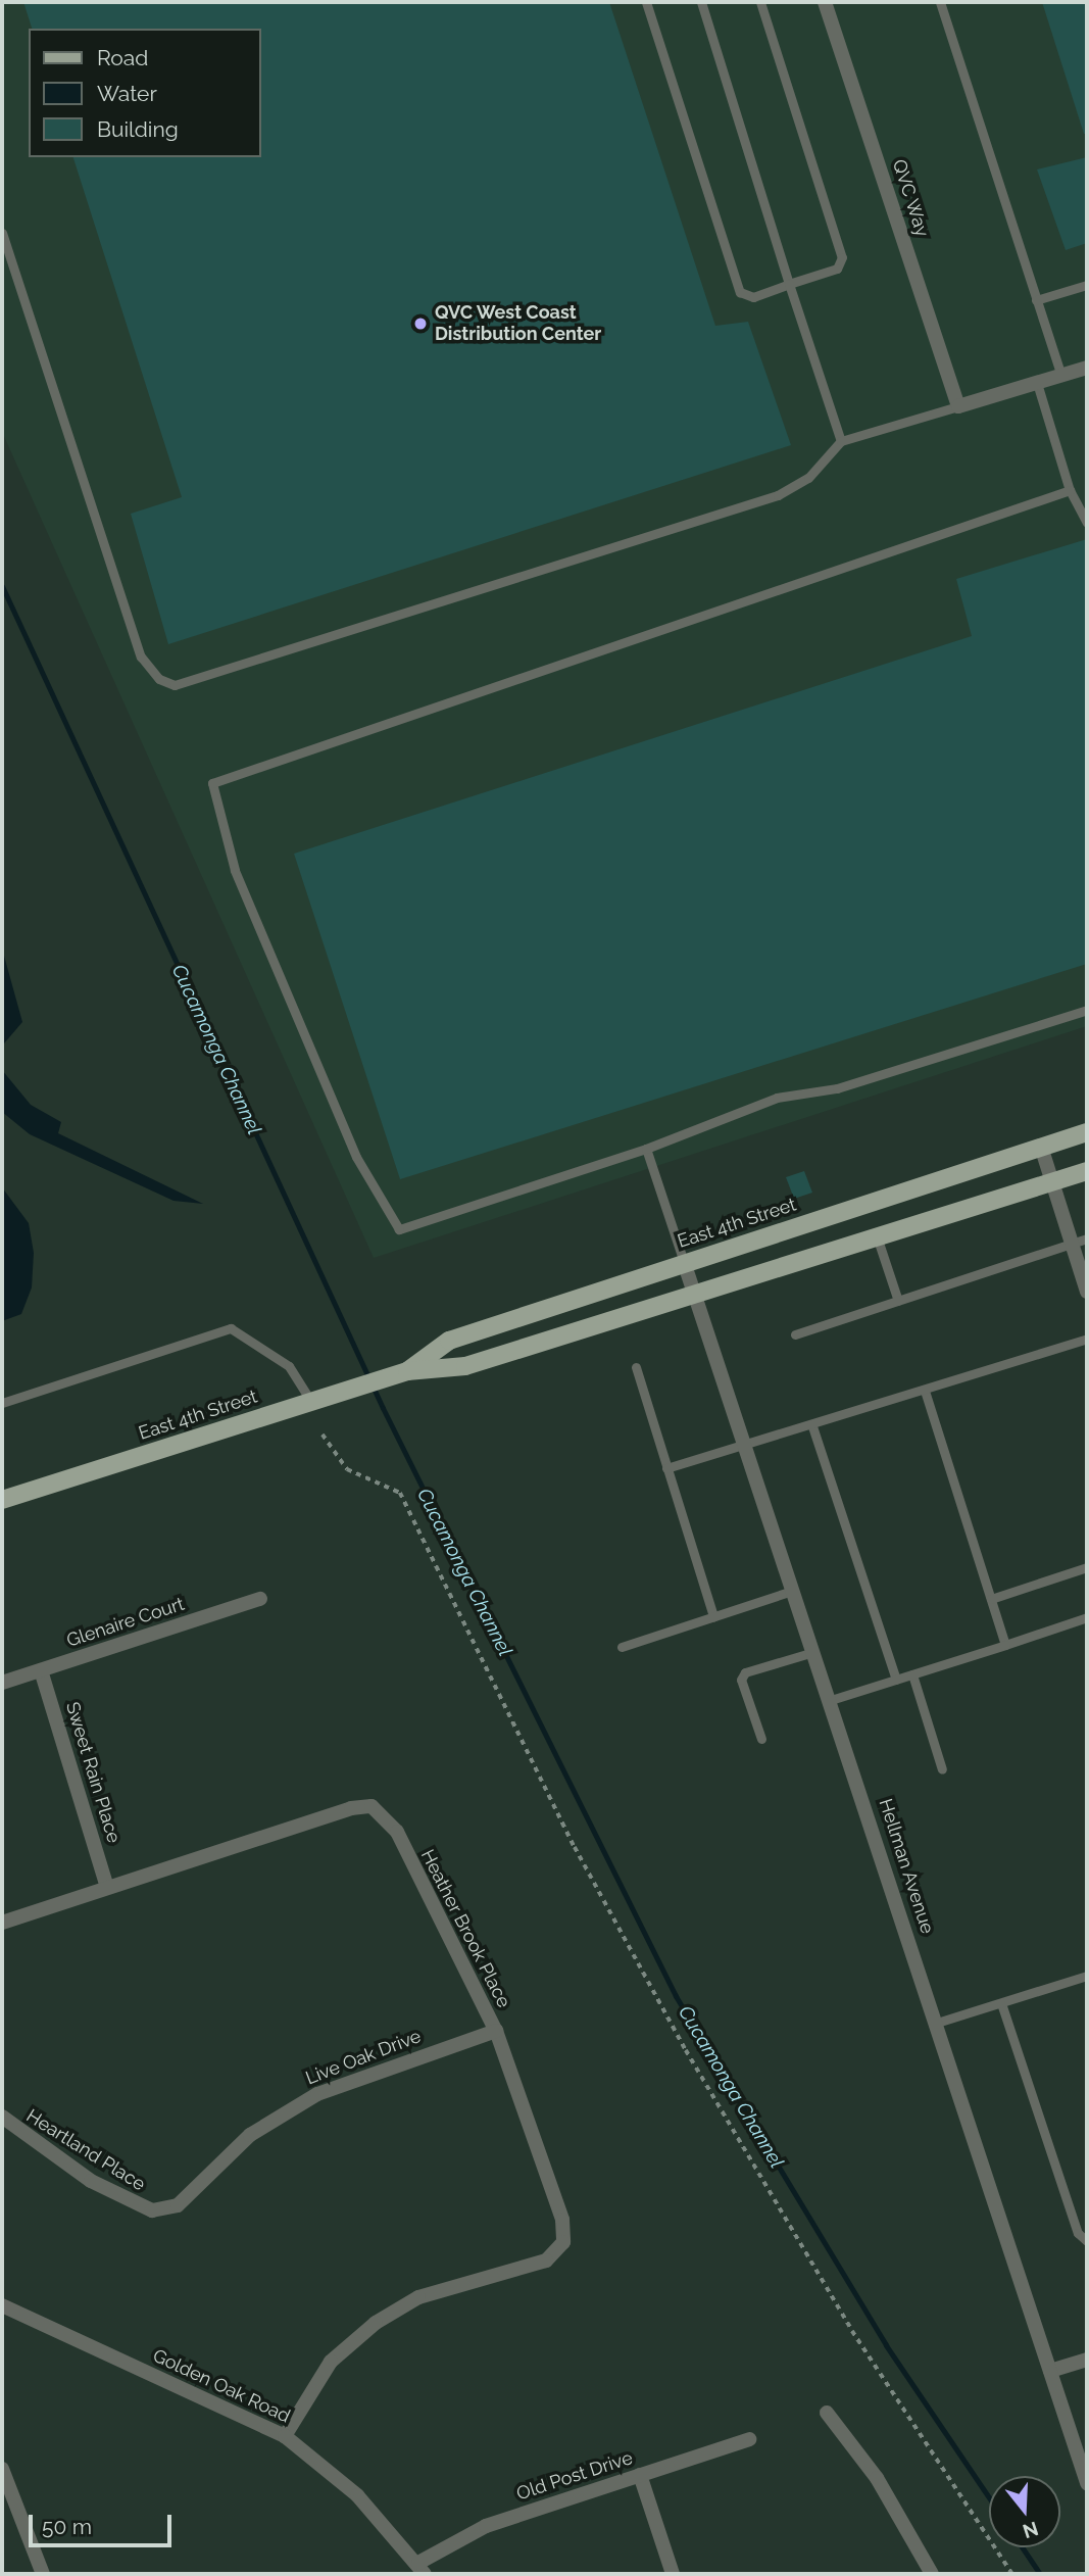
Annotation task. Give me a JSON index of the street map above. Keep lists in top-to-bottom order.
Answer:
{
  "streets": {
    "main road": ["East 4th Street"],
    "street": [
      "QVC Way",
      "Glenaire Court",
      "Sweet Rain Place",
      "Hellman Avenue",
      "Heather Brook Place",
      "Live Oak Drive",
      "Heartland Place",
      "Golden Oak Road",
      "Old Post Drive"
    ]
  },
  "crossings": [
    ["East 4th Street", "Hellman Avenue"],
    ["Glenaire Court", "Sweet Rain Place"],
    ["Sweet Rain Place", "Heather Brook Place"],
    ["Heather Brook Place", "Live Oak Drive"],
    ["Heather Brook Place", "Golden Oak Road"],
    ["Live Oak Drive", "Heartland Place"],
    ["Golden Oak Road", "Old Post Drive"]
  ],
  "water": ["Cucamonga Channel"],
  "places": ["QVC West Coast Distribution Center"],
  "legend": ["Road", "Water", "Building"],
  "scale_bar": "50 m",
  "north": "bottom"
}
